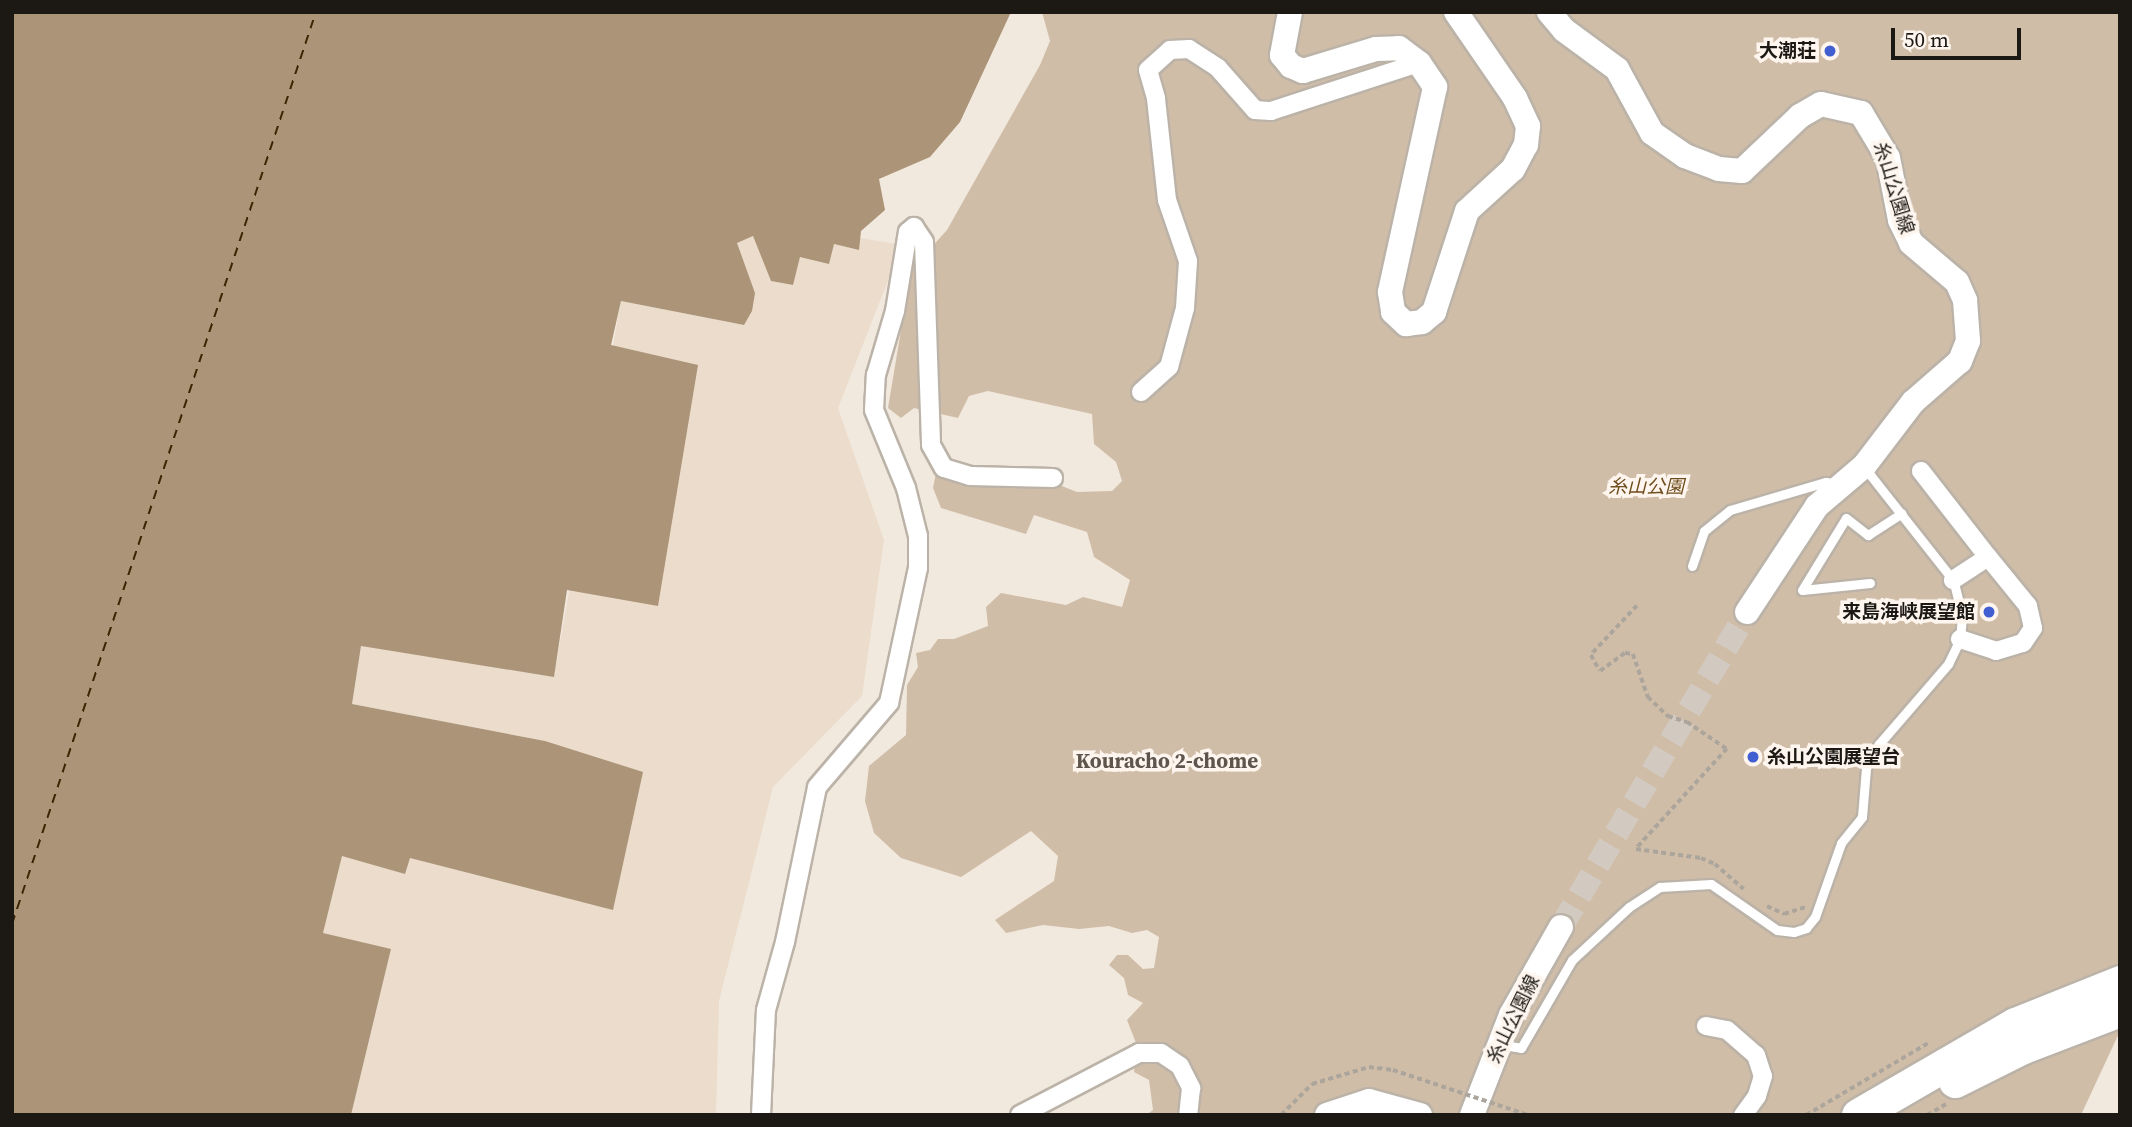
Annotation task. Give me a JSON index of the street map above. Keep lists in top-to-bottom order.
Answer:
{
  "streets": {
    "main road": ["糸山公園線"]
  },
  "districts": ["Kouracho 2-chome"],
  "parks": ["糸山公園"],
  "places": ["大潮荘", "来島海峡展望館", "糸山公園展望台"],
  "scale_bar": "50 m"
}
